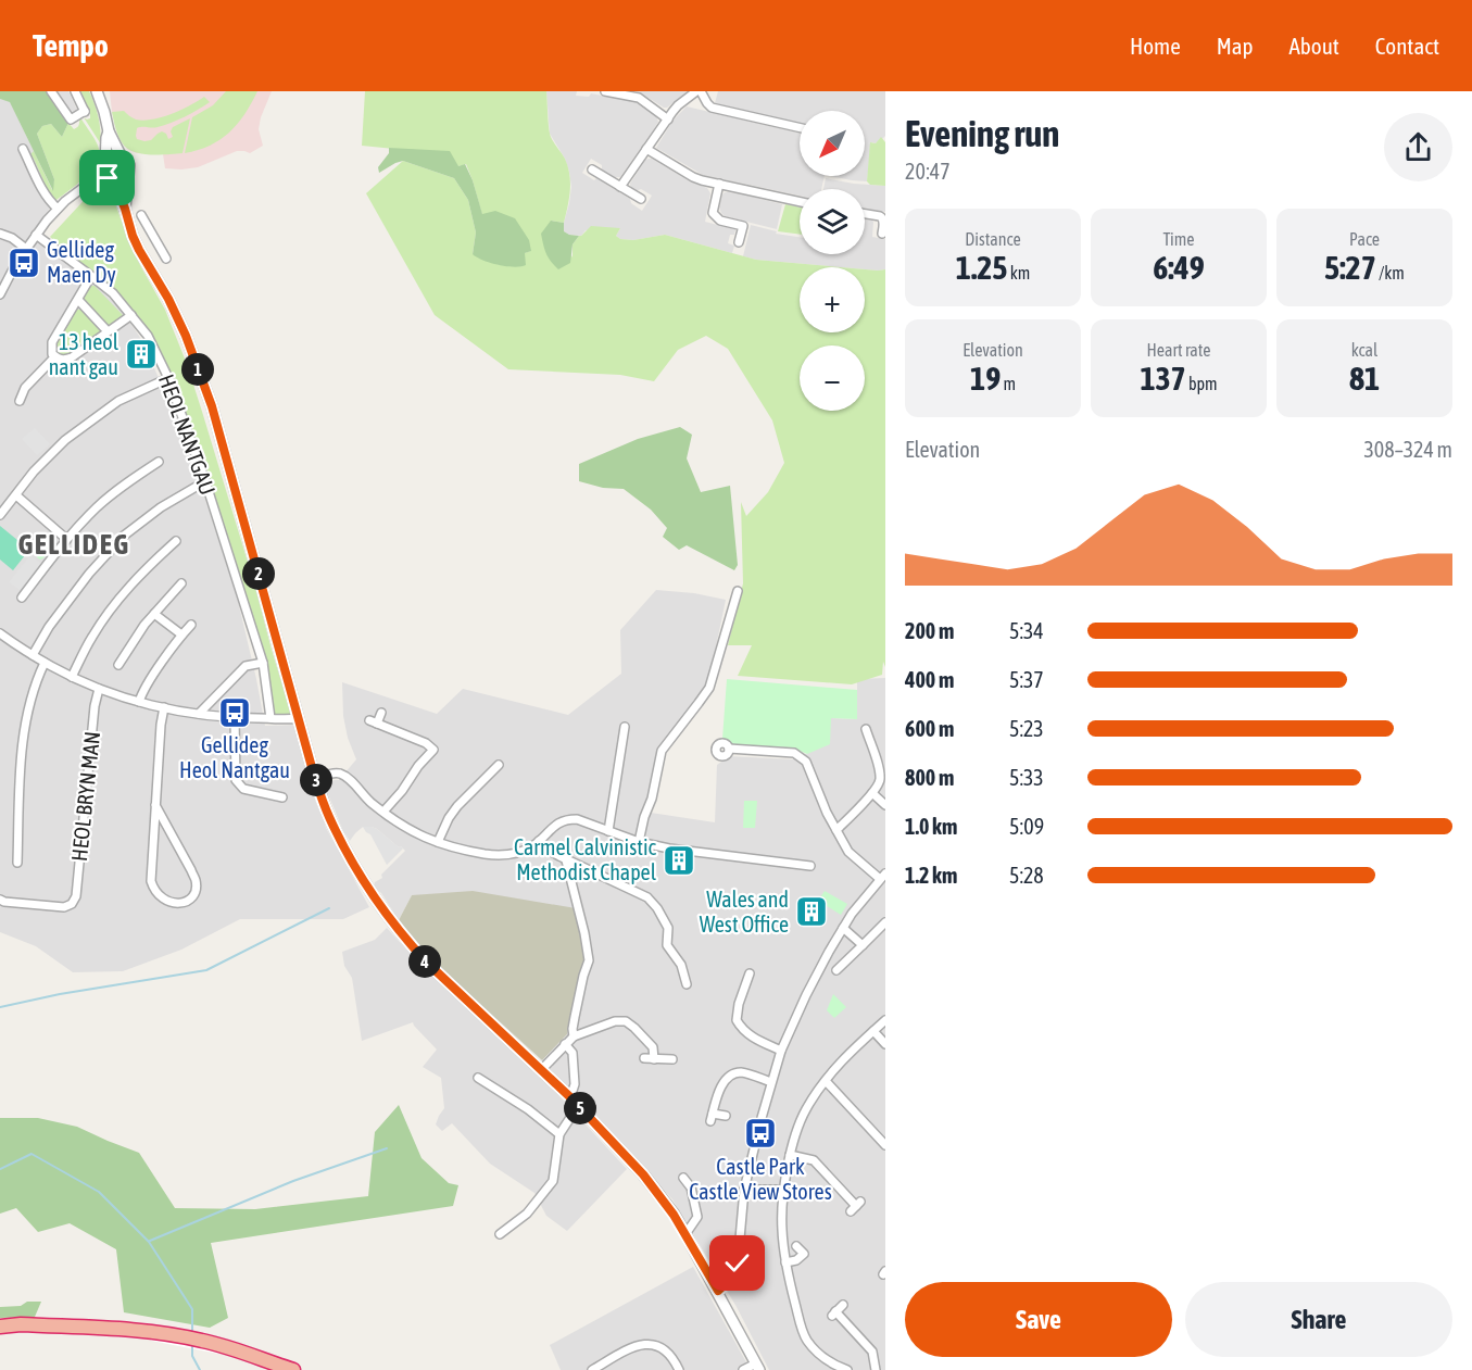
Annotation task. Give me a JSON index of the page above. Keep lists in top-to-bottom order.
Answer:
{
  "streets": {
    "street": ["HEOL NANTGAU", "HEOL BRYN MAN"]
  },
  "districts": ["GELLIDEG"],
  "places": {
    "bus stop": ["Gellideg Maen Dy", "Gellideg Heol Nantgau", "Castle Park Castle View Stores"],
    "building": ["13 heol nant gau", "Carmel Calvinistic Methodist Chapel", "Wales and West Office"]
  },
  "north": "bottom left",
  "page": {
    "header": "Tempo",
    "nav": [
      "Home",
      "Map",
      "About",
      "Contact"
    ],
    "heading": ["Evening run", "20:47"],
    "map_buttons": ["+", "−"],
    "stats": [
      ["Distance", "1.25 km"],
      ["Time", "6:49"],
      ["Pace", "5:27 /km"],
      ["Elevation", "19 m"],
      ["Heart rate", "137 bpm"],
      ["kcal", "81"]
    ],
    "pins": [
      "1",
      "2",
      "3",
      "4",
      "5"
    ],
    "chart": ["Elevation", "308–324 m"],
    "list": [
      {
        "name": "200 m",
        "note": "5:34"
      },
      {
        "name": "400 m",
        "note": "5:37"
      },
      {
        "name": "600 m",
        "note": "5:23"
      },
      {
        "name": "800 m",
        "note": "5:33"
      },
      {
        "name": "1.0 km",
        "note": "5:09"
      },
      {
        "name": "1.2 km",
        "note": "5:28"
      }
    ],
    "buttons": ["Save", "Share"]
  }
}
